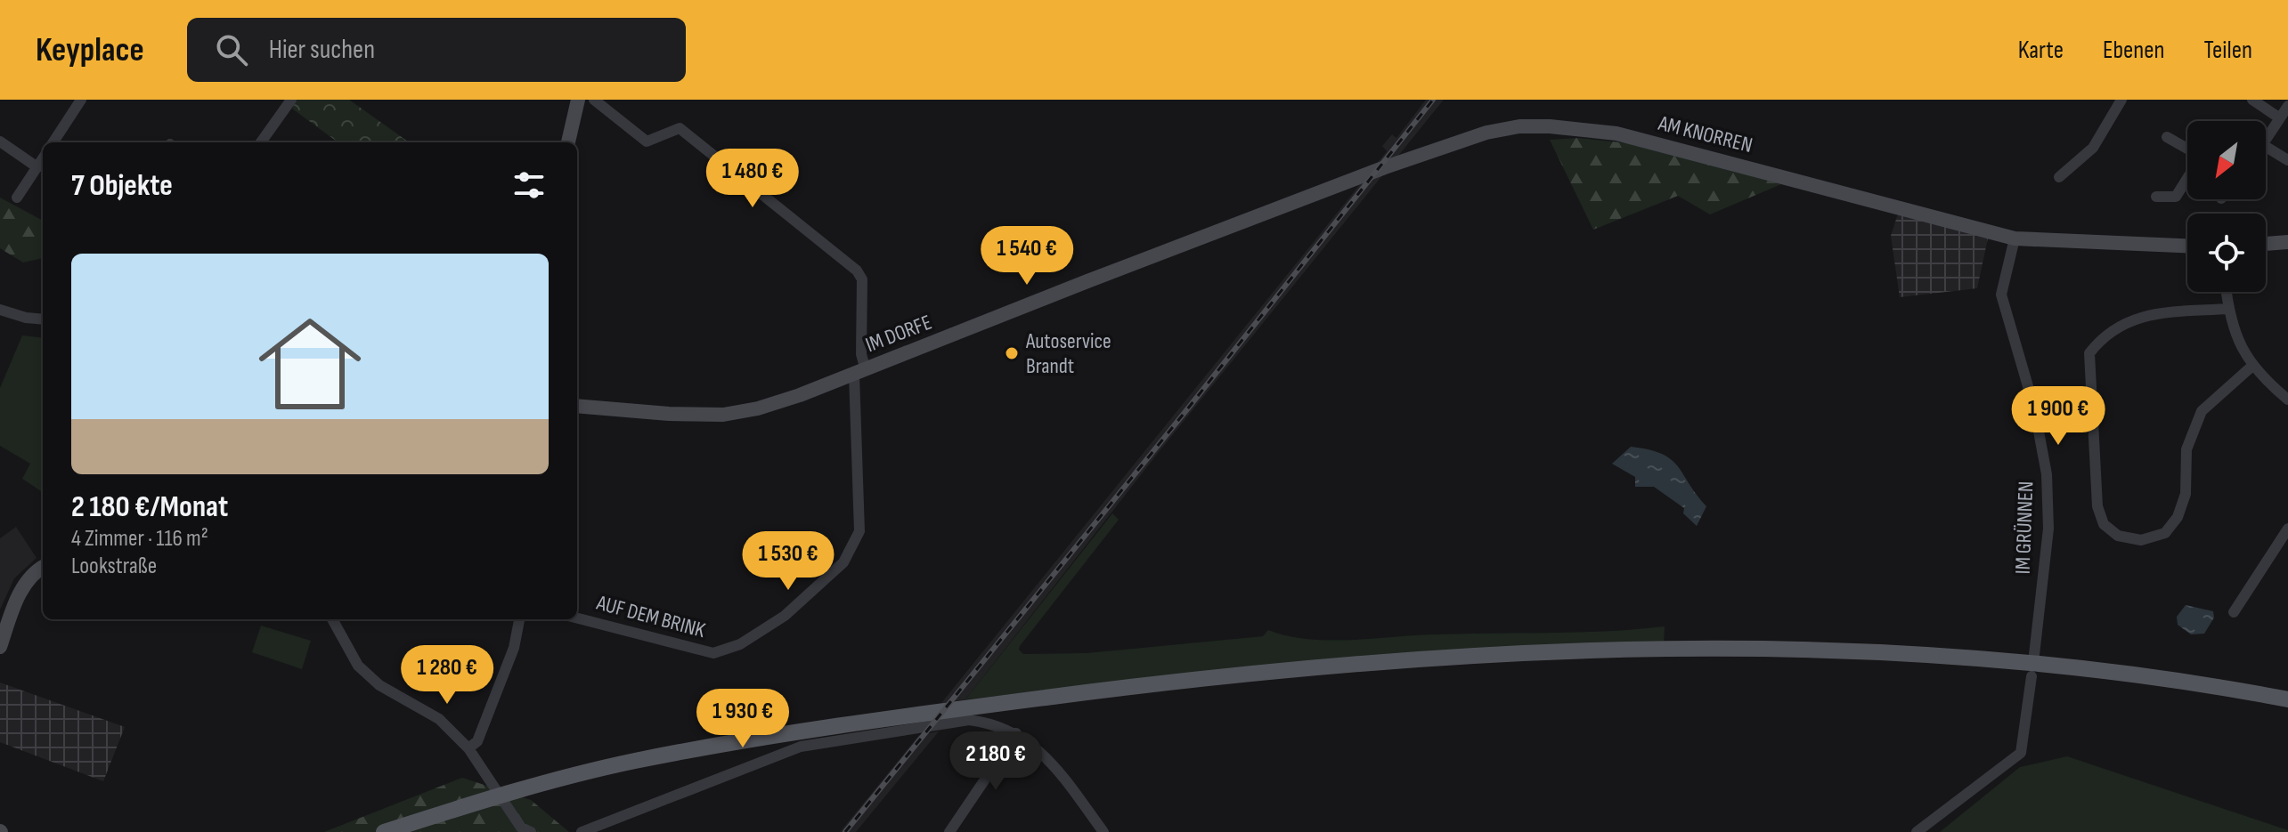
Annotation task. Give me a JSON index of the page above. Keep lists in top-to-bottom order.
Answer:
{
  "streets": {
    "street": [
      "AM KNORREN",
      "IM DORFE",
      "IM GRÜNNEN",
      "AUF DEM BRINK"
    ]
  },
  "crossings": [
    ["AM KNORREN", "IM DORFE"],
    ["AM KNORREN", "IM GRÜNNEN"],
    ["IM DORFE", "AUF DEM BRINK"]
  ],
  "places": ["Autoservice Brandt"],
  "north": "bottom left",
  "page": {
    "header": "Keyplace",
    "search": "Hier suchen",
    "nav": ["Karte", "Ebenen", "Teilen"],
    "heading": "7 Objekte",
    "price": [
      "1 480 €",
      "1 540 €",
      "1 900 €",
      "1 530 €",
      "1 280 €",
      "1 930 €",
      "2 180 €"
    ],
    "list": [
      {
        "name": "2 180 €/Monat",
        "note": "4 Zimmer · 116 m² · Lookstraße"
      }
    ]
  }
}
